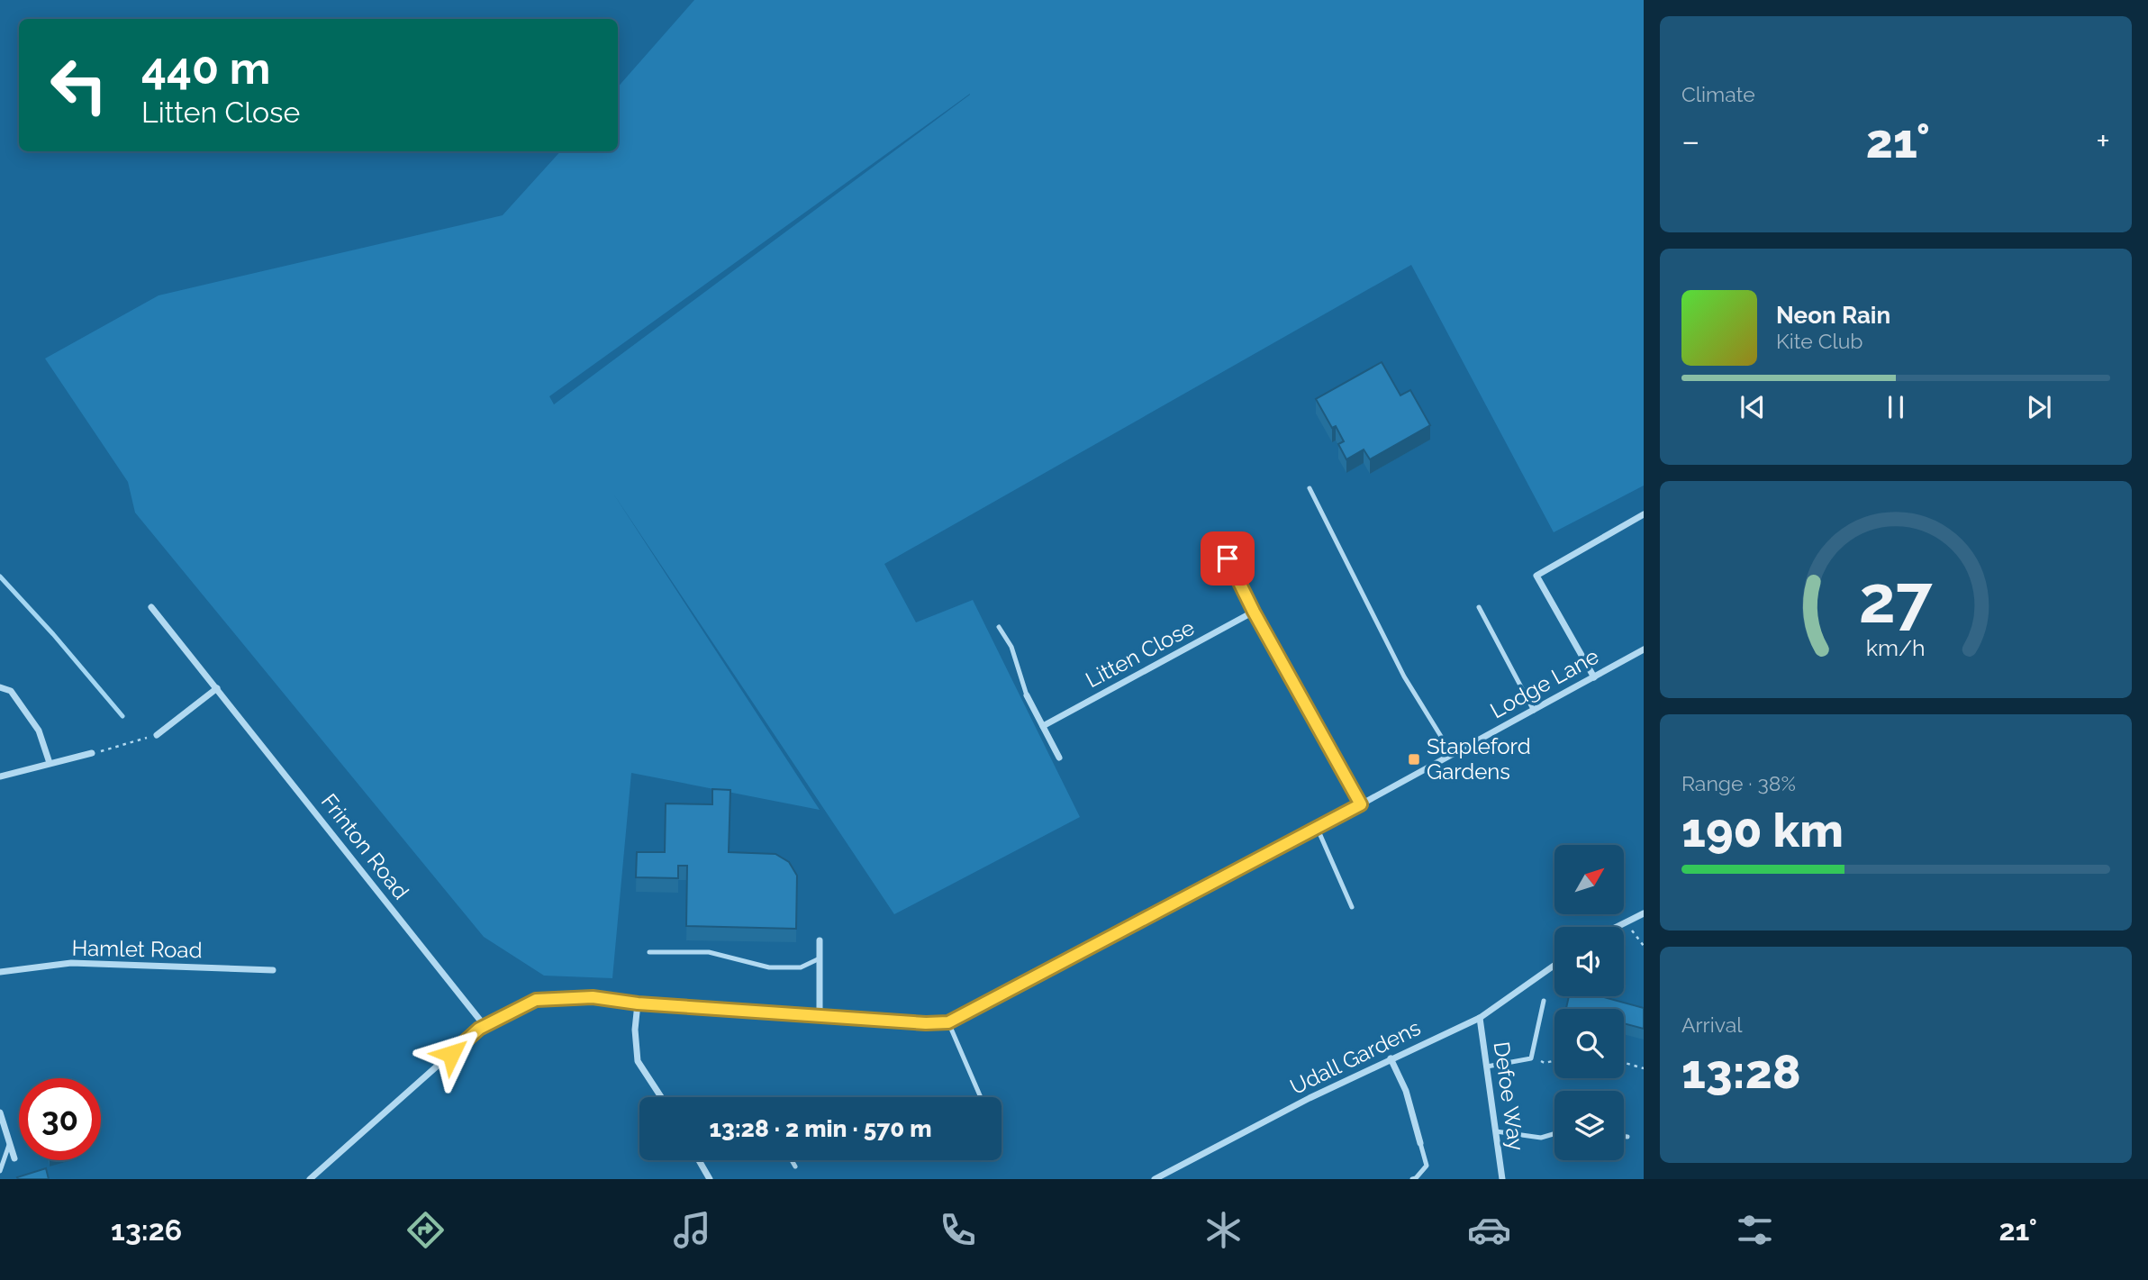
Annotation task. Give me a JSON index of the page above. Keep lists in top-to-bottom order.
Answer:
{
  "streets": {
    "street": [
      "Litten Close",
      "Lodge Lane",
      "Frinton Road",
      "Hamlet Road",
      "Udall Gardens",
      "Defoe Way"
    ]
  },
  "crossings": [
    ["Udall Gardens", "Defoe Way"]
  ],
  "places": {
    "transit": ["Stapleford Gardens"]
  },
  "north": "top right",
  "page": {
    "tile": [
      "Climate",
      ["Range · 38%", "190 km"],
      ["Arrival", "13:28"]
    ],
    "turn": ["440 m", "Litten Close"],
    "heat": ["−", "21°", "+"],
    "song": ["Neon Rain", "Kite Club"],
    "limit": "30",
    "trip": "13:28 · 2 min · 570 m",
    "tabs": ["13:26", "21°"],
    "gauge": ["27", "km/h"]
  }
}
